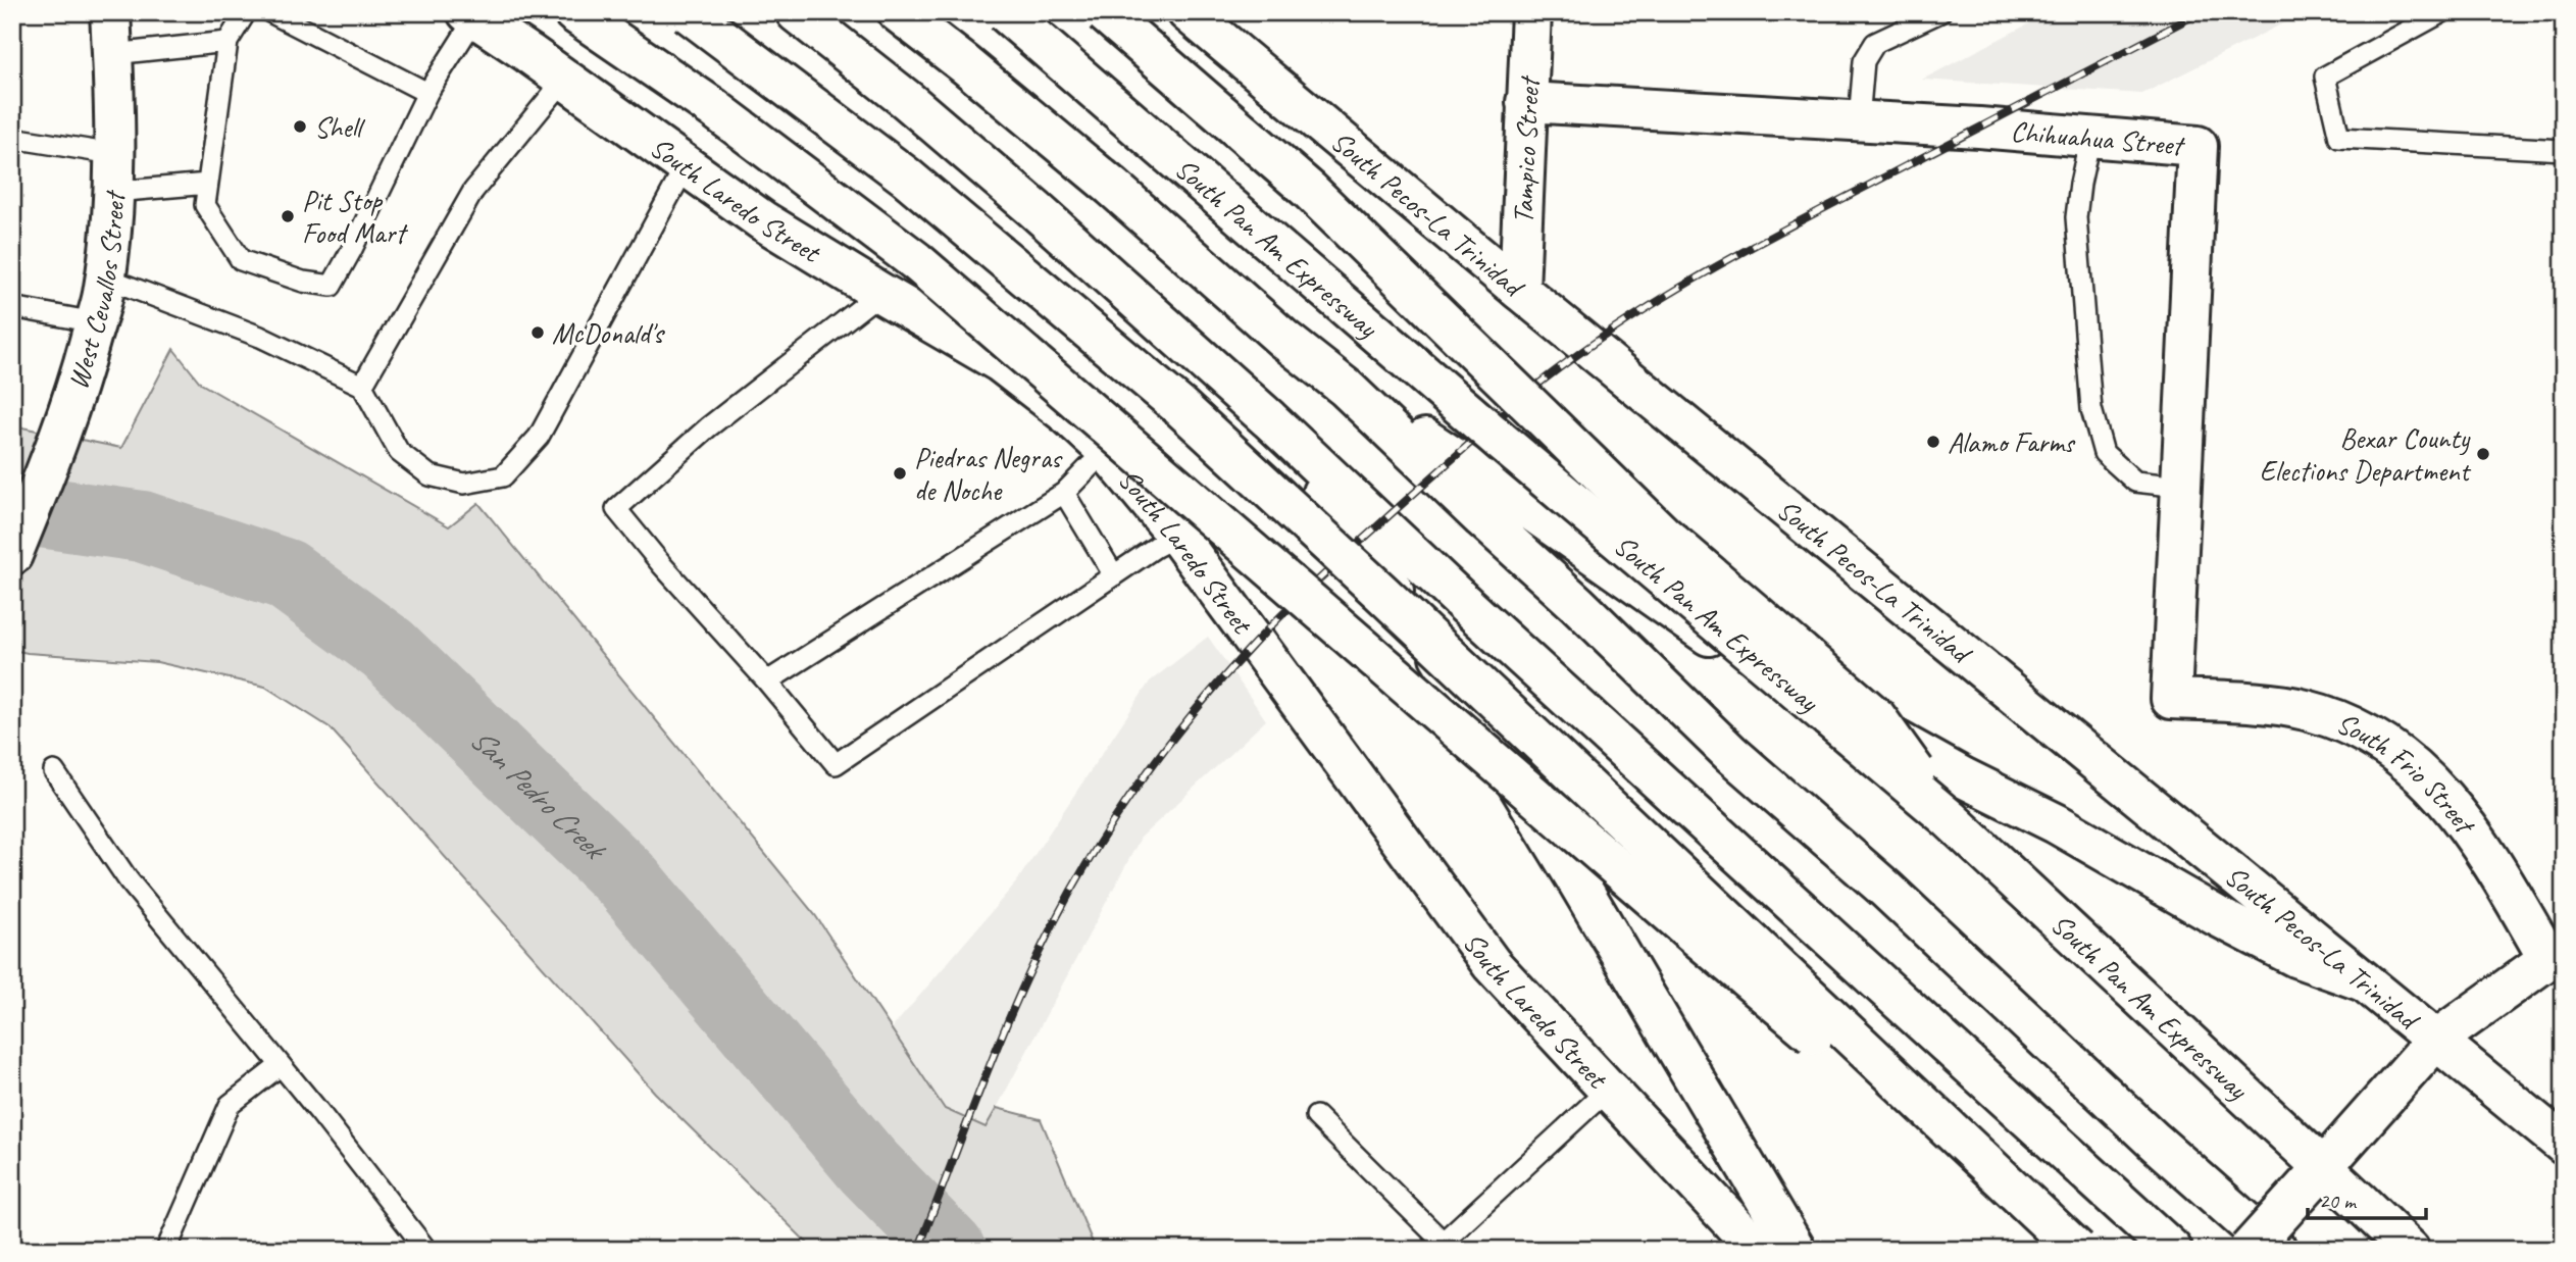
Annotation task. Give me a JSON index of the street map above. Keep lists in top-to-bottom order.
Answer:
{
  "streets": {
    "main road": [
      "Chihuahua Street",
      "Tampico Street",
      "South Laredo Street",
      "South Pecos-La Trinidad",
      "South Pan Am Expressway",
      "West Cevallos Street",
      "South Frio Street"
    ]
  },
  "crossings": [
    ["Chihuahua Street", "Tampico Street"],
    ["Chihuahua Street", "South Frio Street"],
    ["Tampico Street", "South Pecos-La Trinidad"]
  ],
  "water": ["San Pedro Creek"],
  "places": [
    "Shell",
    "Pit Stop Food Mart",
    "McDonald's",
    "Alamo Farms",
    "Bexar County Elections Department",
    "Piedras Negras de Noche"
  ],
  "scale_bar": "20 m"
}
